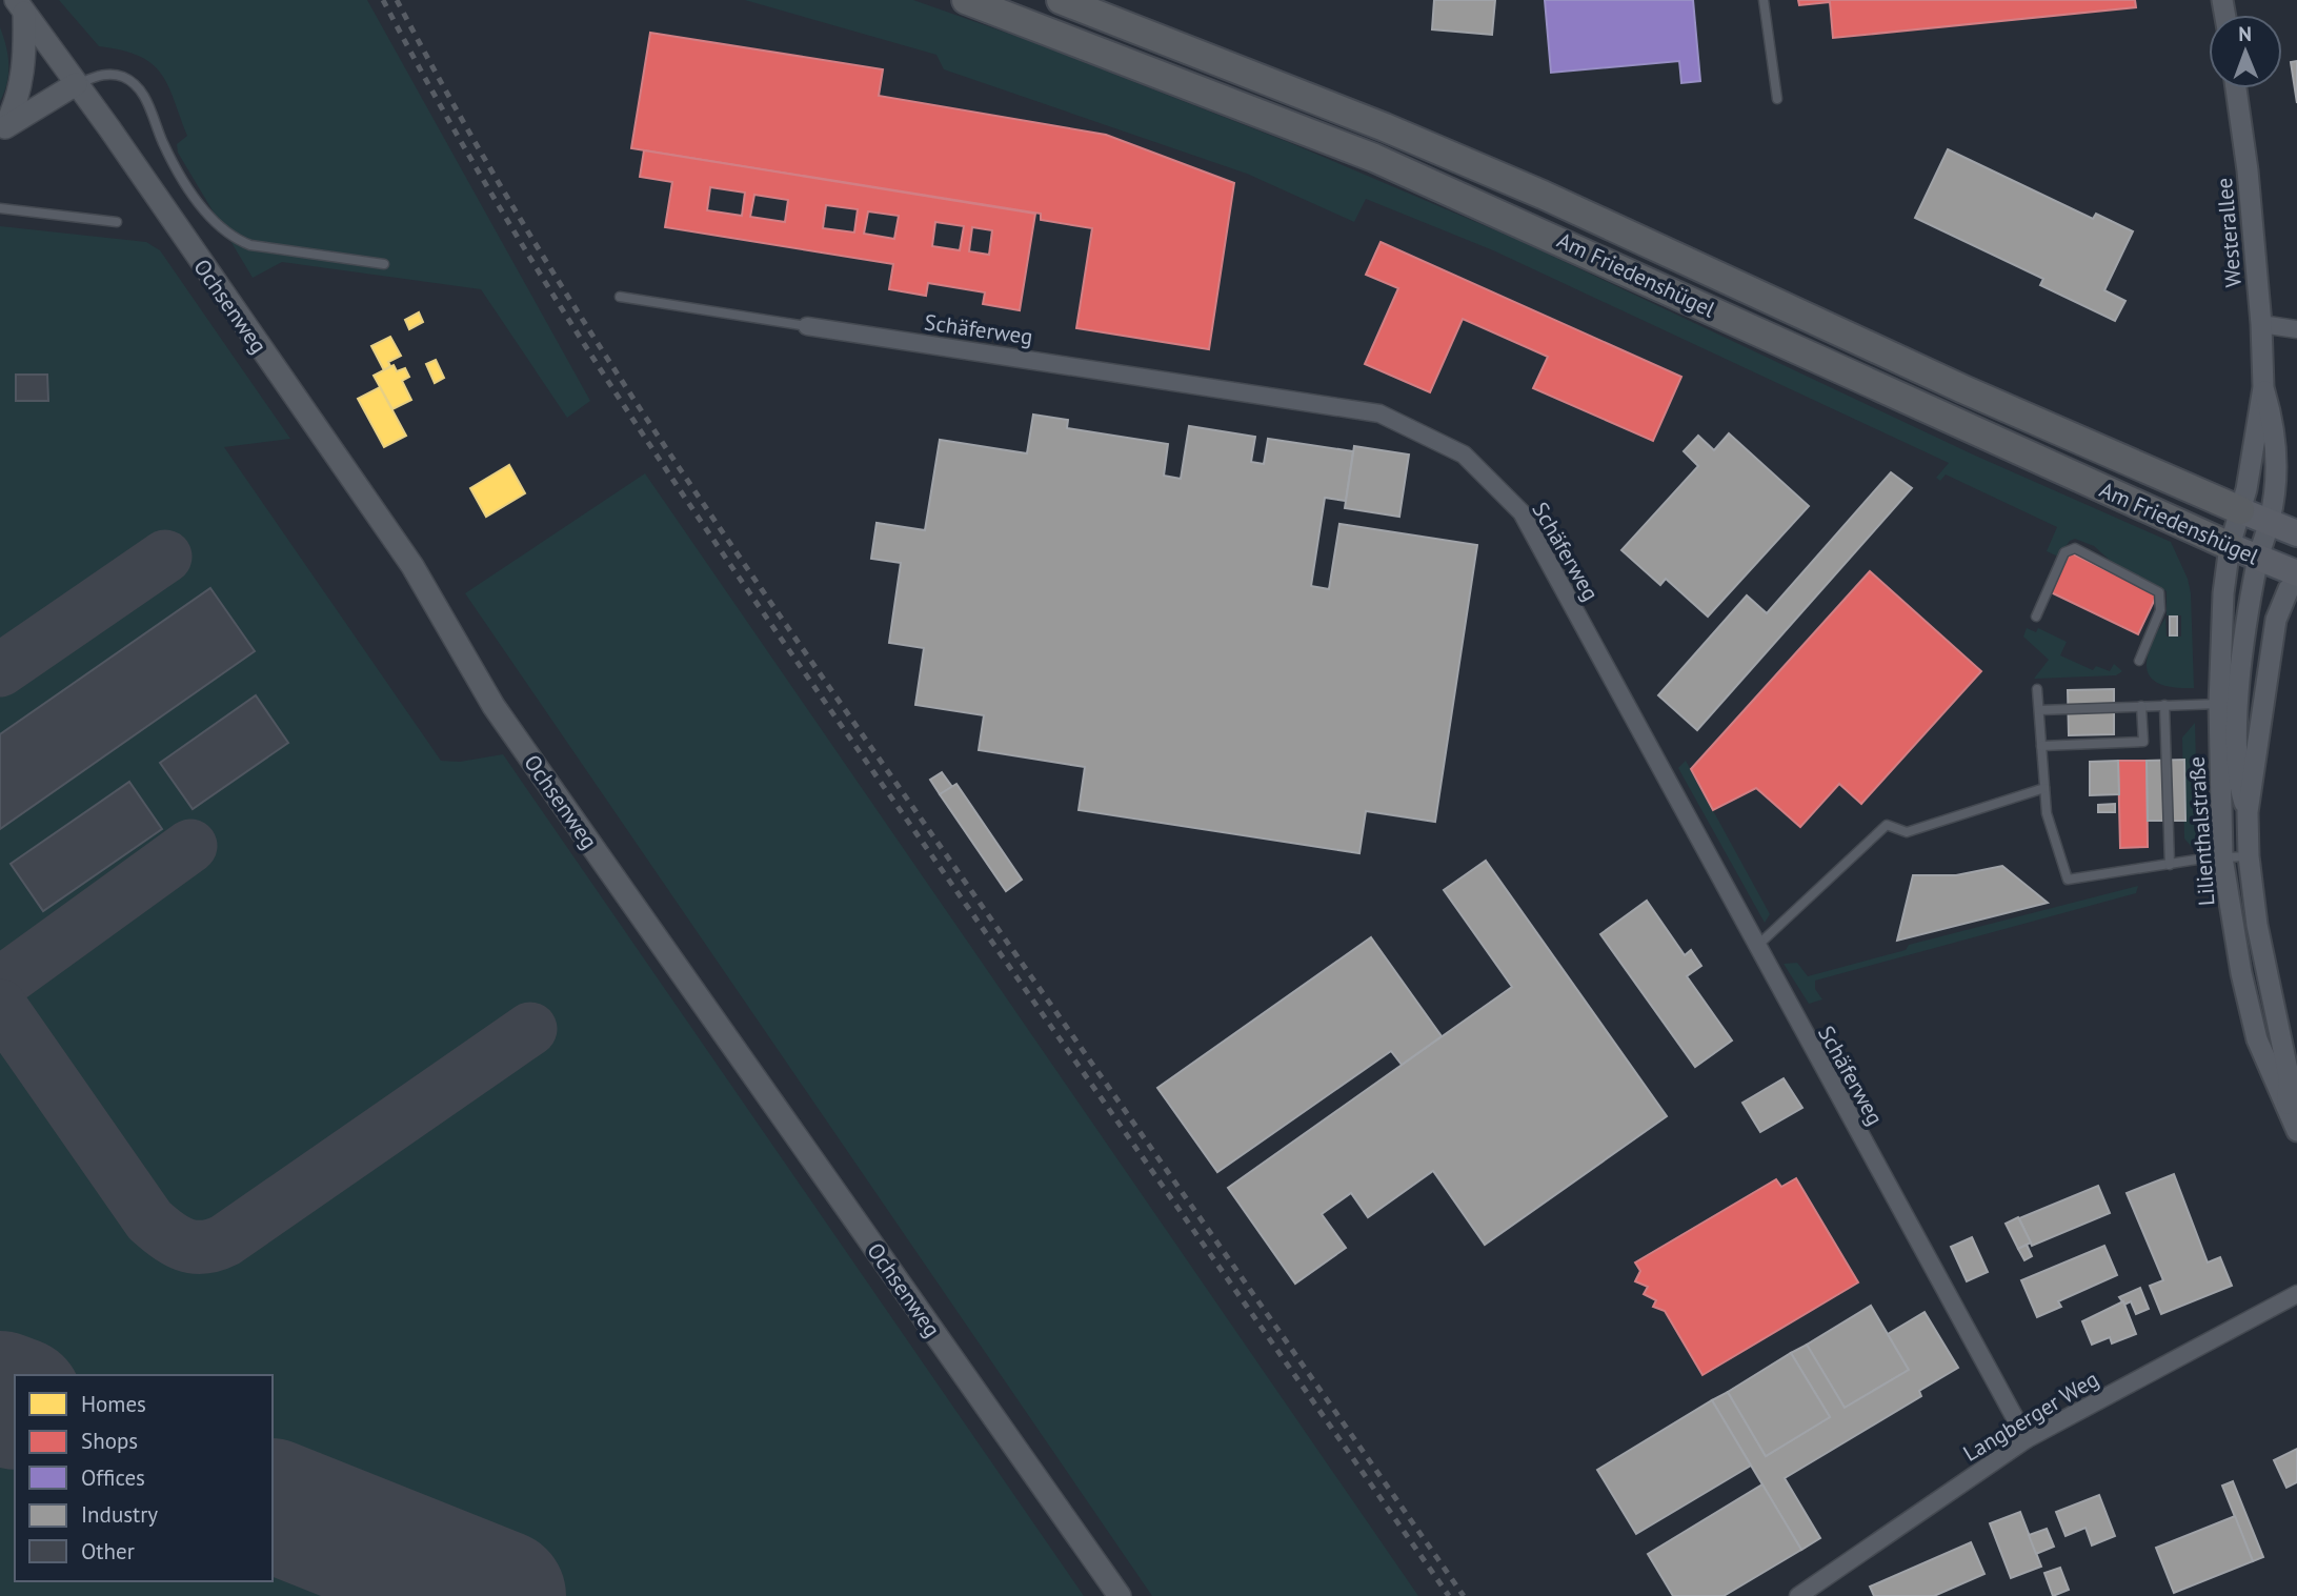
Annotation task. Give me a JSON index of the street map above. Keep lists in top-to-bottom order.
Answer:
{
  "streets": {
    "highway": ["Am Friedenshügel"],
    "main road": ["Ochsenweg"],
    "street": [
      "Westerallee",
      "Schäferweg",
      "Lilienthalstraße",
      "Langberger Weg"
    ]
  },
  "crossings": [
    ["Westerallee", "Am Friedenshügel"],
    ["Westerallee", "Lilienthalstraße"],
    ["Am Friedenshügel", "Lilienthalstraße"],
    ["Schäferweg", "Langberger Weg"]
  ],
  "legend": [
    "Homes",
    "Shops",
    "Offices",
    "Industry",
    "Other"
  ],
  "north": "top"
}
